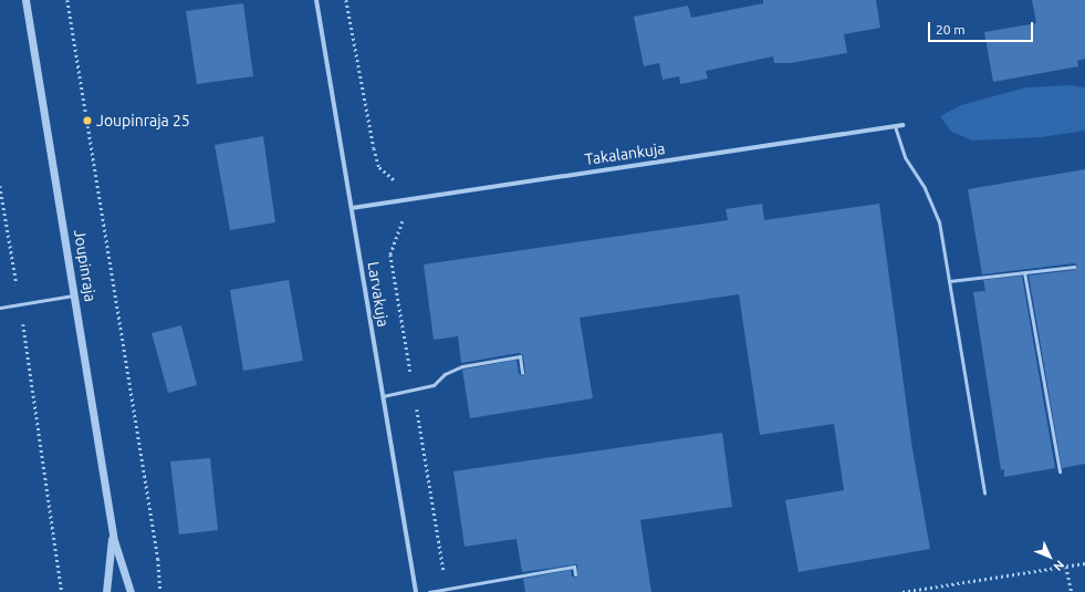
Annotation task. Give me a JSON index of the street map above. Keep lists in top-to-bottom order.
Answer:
{
  "streets": {
    "street": ["Takalankuja", "Joupinraja", "Larvakuja"]
  },
  "crossings": [
    ["Takalankuja", "Larvakuja"]
  ],
  "places": ["Joupinraja 25"],
  "scale_bar": "20 m",
  "north": "bottom right"
}
